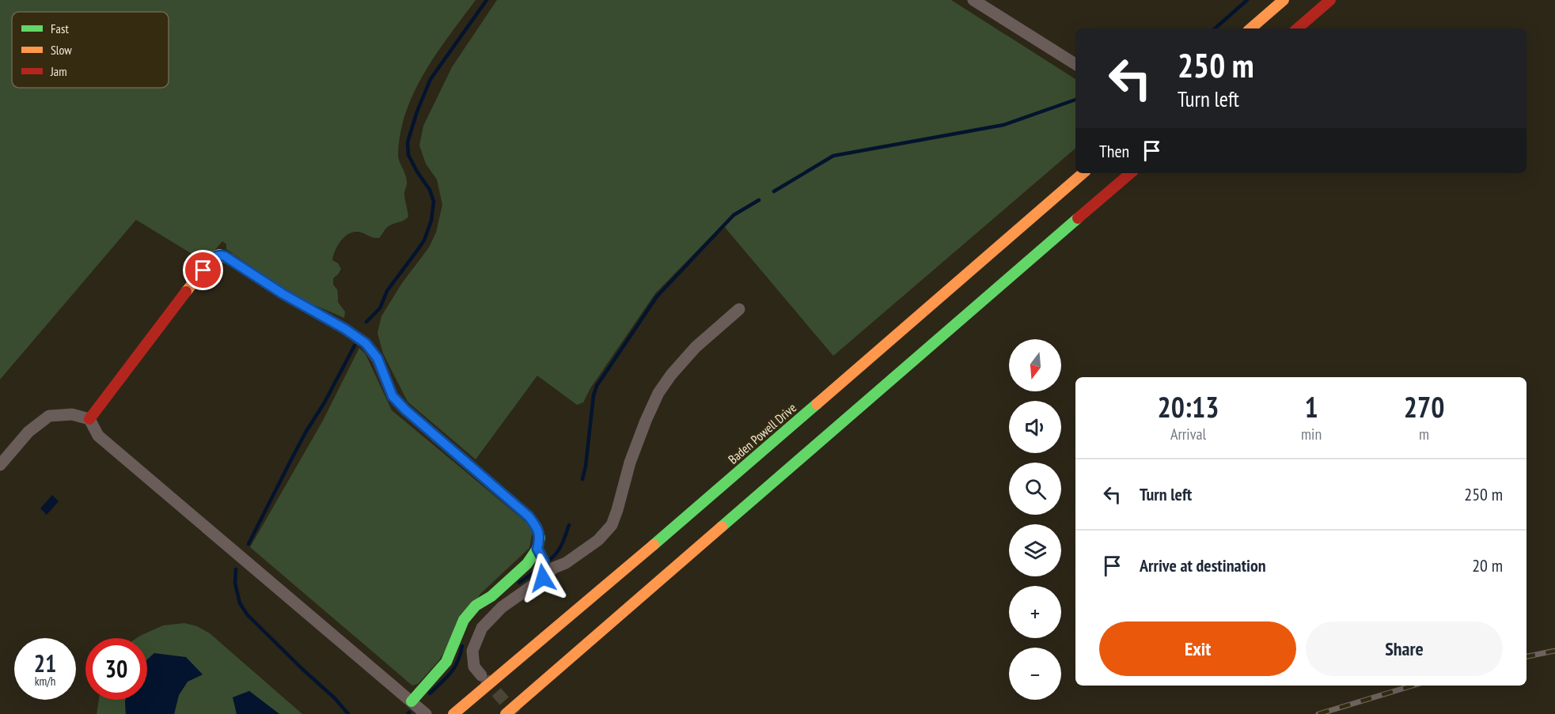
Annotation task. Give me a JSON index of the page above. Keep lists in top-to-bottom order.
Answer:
{
  "streets": {
    "main road": ["Baden Powell Drive"]
  },
  "legend": ["Fast", "Slow", "Jam"],
  "north": "bottom",
  "page": {
    "turn": ["250 m", "Turn left"],
    "then": "Then",
    "map_buttons": ["+", "−"],
    "eta": [
      "20:13",
      "Arrival",
      "1",
      "min",
      "270",
      "m"
    ],
    "list": [
      {
        "name": "Turn left",
        "value": "250 m"
      },
      {
        "name": "Arrive at destination",
        "value": "20 m"
      }
    ],
    "buttons": ["Exit", "Share"],
    "speed": "21 km/h",
    "limit": "30"
  }
}
